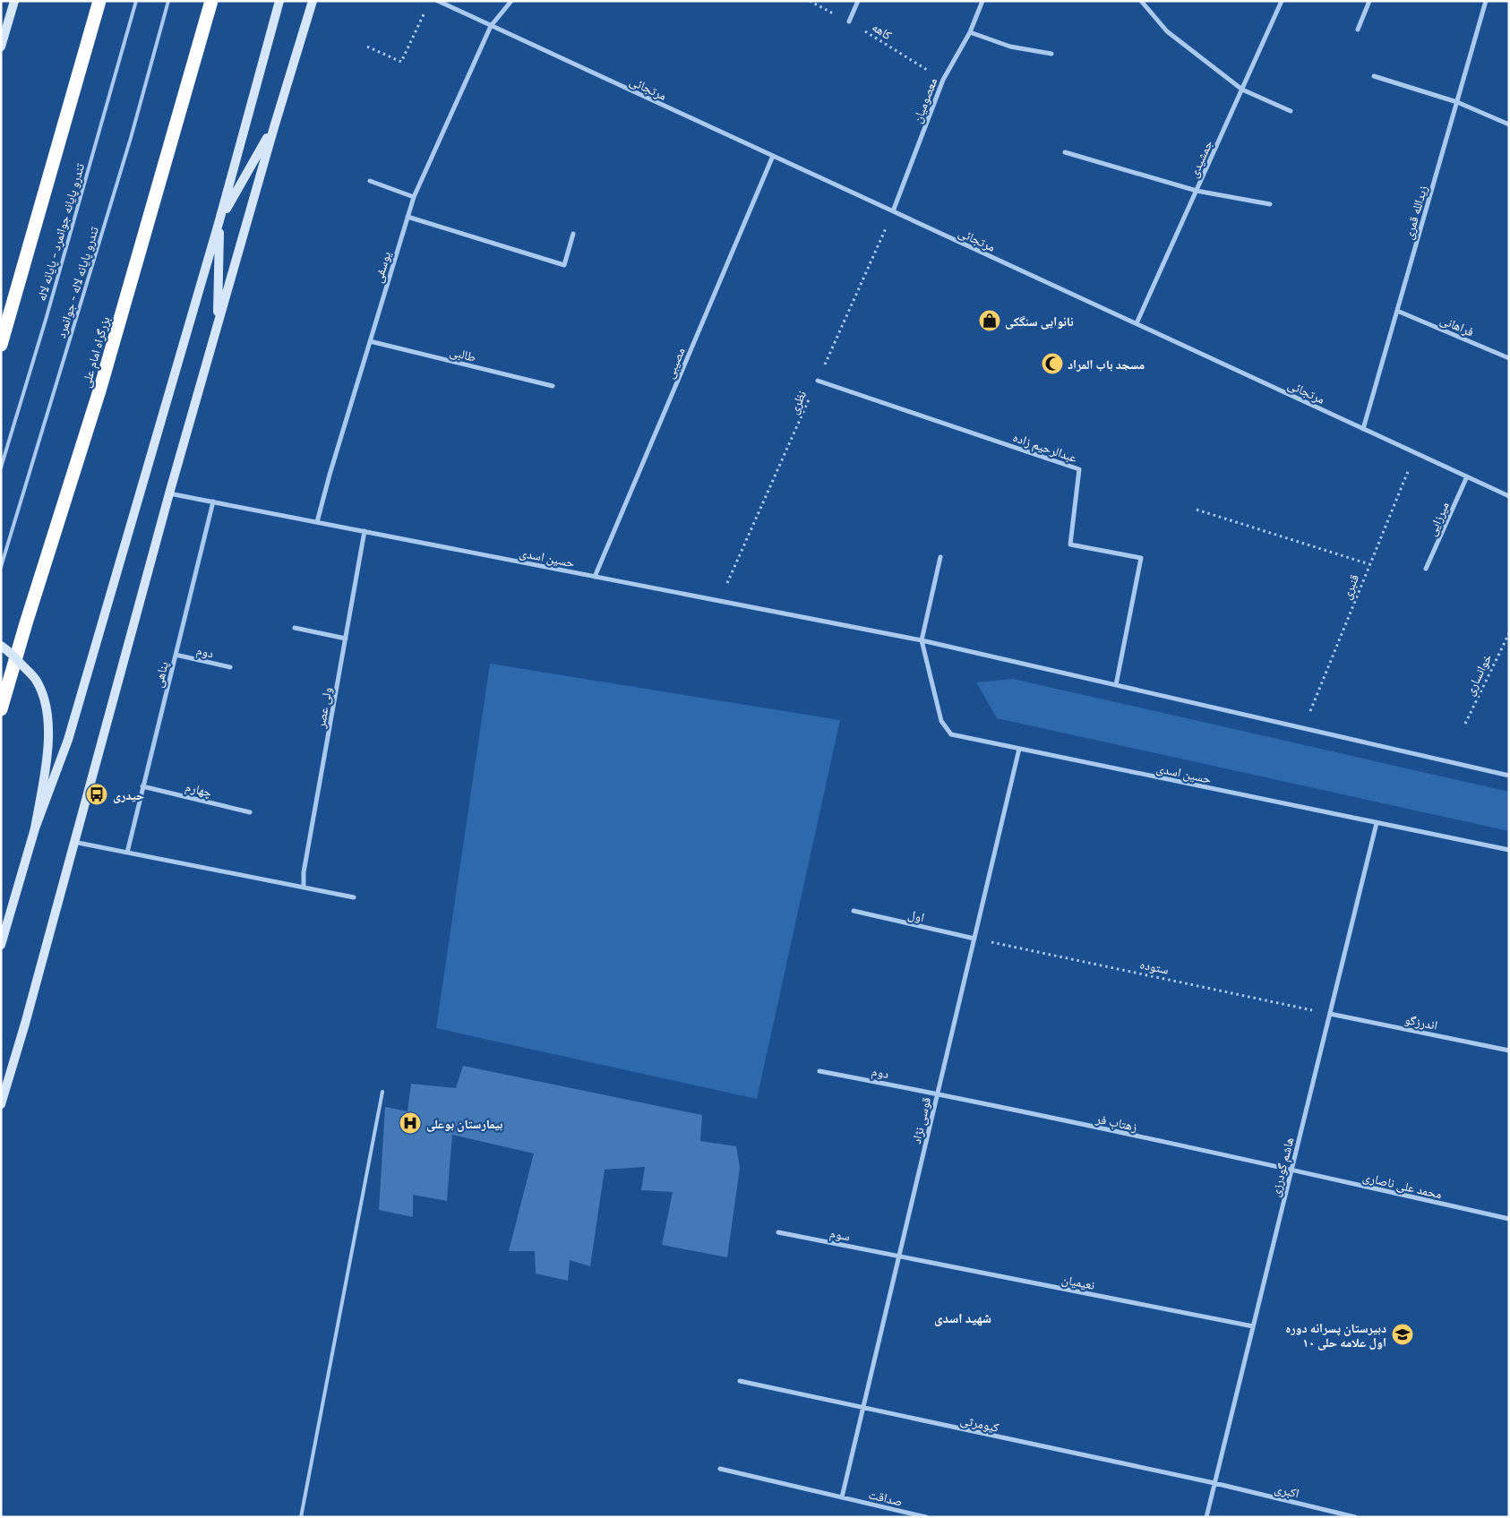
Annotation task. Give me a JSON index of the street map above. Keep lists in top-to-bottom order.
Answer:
{
  "streets": {
    "highway": ["بزرگراه امام علی"],
    "street": [
      "مرتجائی",
      "معصومیان",
      "جمشیدی",
      "زیدالله قمری",
      "یوسفی",
      "فراهانی",
      "طالبی",
      "مصیبی",
      "عبدالرحیم زاده",
      "میرزایی",
      "حسین اسدی",
      "دوم",
      "پناهی",
      "ولی عصر",
      "چهارم",
      "اول",
      "اندرزگو",
      "قوسی نژاد",
      "زهتاب فر",
      "هاشم گودرزی",
      "محمد علی ناصاری",
      "سوم",
      "نعیمیان",
      "کیومرثی",
      "اکبری",
      "صداقت"
    ],
    "lane": ["تندرو پایانه جوانمرد - پایانه لاله", "تندرو پایانه لاله - جوانمرد"],
    "path": [
      "کاهه",
      "نظری",
      "قنبری",
      "خوانساری",
      "ستوده"
    ]
  },
  "crossings": [
    ["کاهه", "معصومیان"],
    ["مرتجائی", "معصومیان"],
    ["مرتجائی", "جمشیدی"],
    ["مرتجائی", "زیدالله قمری"],
    ["مرتجائی", "یوسفی"],
    ["مرتجائی", "مصیبی"],
    ["مرتجائی", "نظری"],
    ["مرتجائی", "میرزایی"],
    ["مرتجائی", "قنبری"],
    ["معصومیان", "نظری"],
    ["زیدالله قمری", "فراهانی"],
    ["یوسفی", "طالبی"],
    ["یوسفی", "حسین اسدی"],
    ["مصیبی", "حسین اسدی"],
    ["نظری", "عبدالرحیم زاده"],
    ["نظری", "حسین اسدی"],
    ["عبدالرحیم زاده", "حسین اسدی"],
    ["حسین اسدی", "قنبری"],
    ["حسین اسدی", "پناهی"],
    ["حسین اسدی", "ولی عصر"],
    ["حسین اسدی", "قوسی نژاد"],
    ["حسین اسدی", "هاشم گودرزی"],
    ["دوم", "پناهی"],
    ["دوم", "قوسی نژاد"],
    ["دوم", "زهتاب فر"],
    ["پناهی", "چهارم"],
    ["اول", "ستوده"],
    ["اول", "قوسی نژاد"],
    ["ستوده", "اندرزگو"],
    ["ستوده", "قوسی نژاد"],
    ["ستوده", "هاشم گودرزی"],
    ["اندرزگو", "هاشم گودرزی"],
    ["قوسی نژاد", "زهتاب فر"],
    ["قوسی نژاد", "سوم"],
    ["قوسی نژاد", "نعیمیان"],
    ["قوسی نژاد", "کیومرثی"],
    ["قوسی نژاد", "صداقت"],
    ["زهتاب فر", "هاشم گودرزی"],
    ["زهتاب فر", "محمد علی ناصاری"],
    ["هاشم گودرزی", "محمد علی ناصاری"],
    ["هاشم گودرزی", "نعیمیان"],
    ["هاشم گودرزی", "کیومرثی"],
    ["هاشم گودرزی", "اکبری"],
    ["سوم", "نعیمیان"],
    ["کیومرثی", "اکبری"]
  ],
  "districts": ["شهید اسدی"],
  "places": {
    "shop": ["نانوایی سنگکی"],
    "mosque": ["مسجد باب المراد"],
    "bus stop": ["حیدری"],
    "hospital": ["بیمارستان بوعلی"],
    "school or university": ["دبیرستان پسرانه دوره اول علامه حلی ۱۰"]
  }
}
